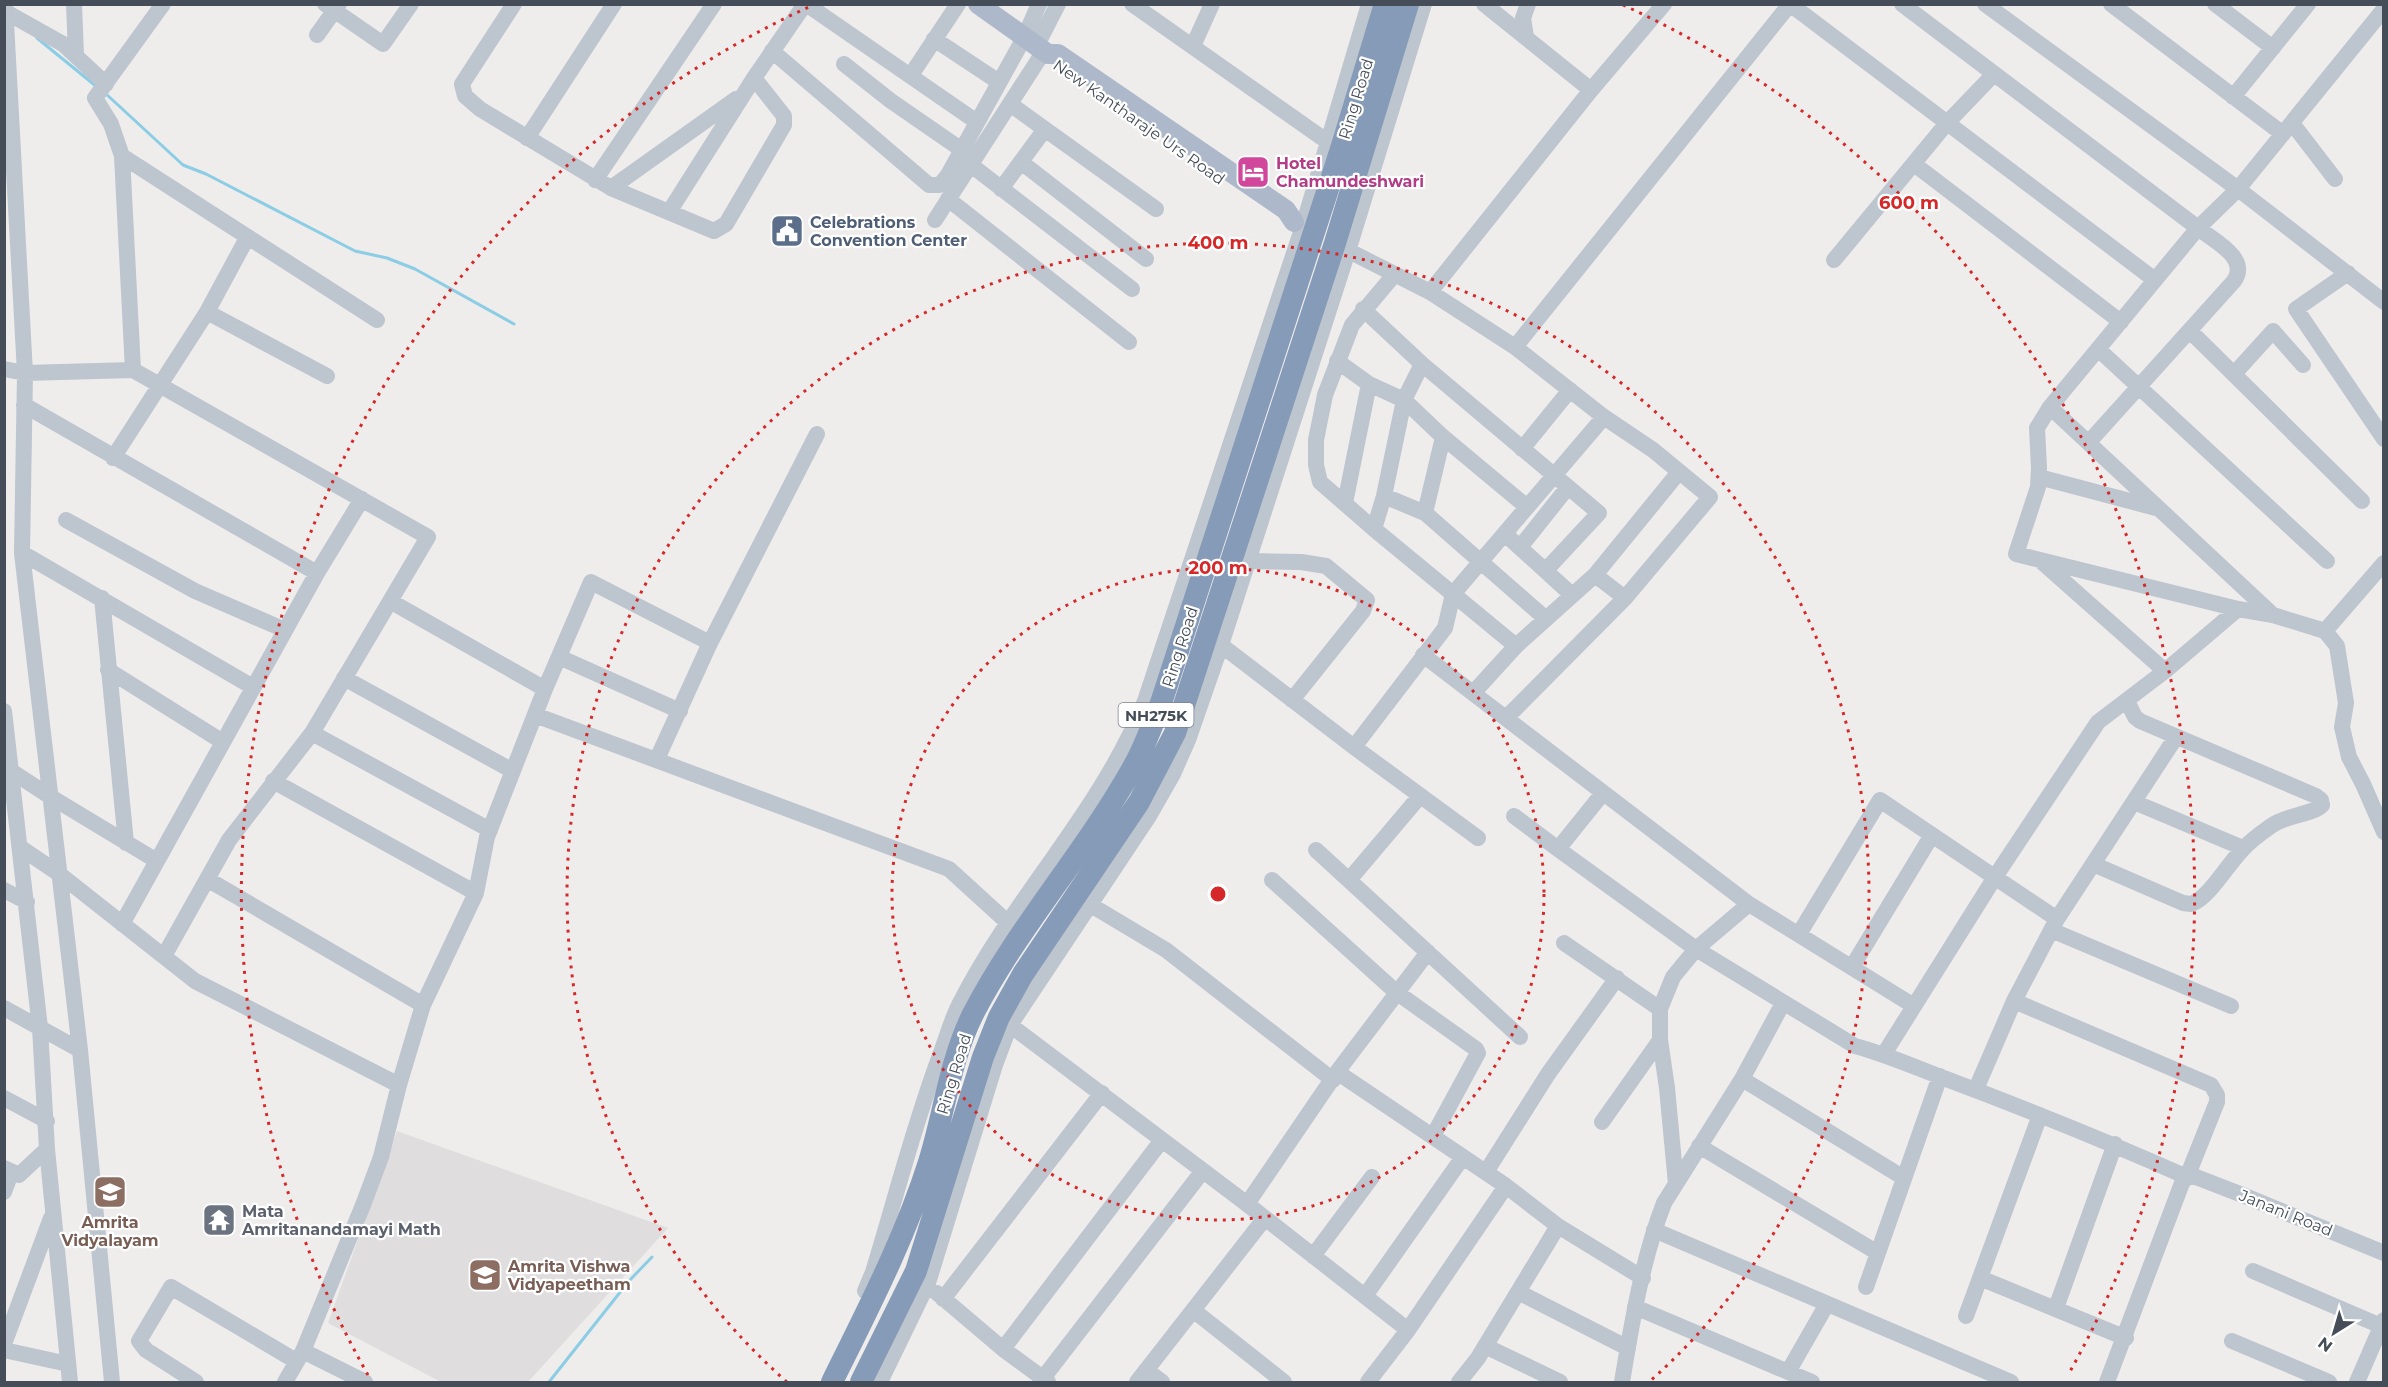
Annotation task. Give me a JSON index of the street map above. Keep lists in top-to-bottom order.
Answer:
{
  "streets": {
    "highway": ["Ring Road", "NH275K"],
    "main road": ["New Kantharaje Urs Road"],
    "street": ["Janani Road"]
  },
  "crossings": [
    ["Ring Road", "New Kantharaje Urs Road"]
  ],
  "places": {
    "hotel": ["Hotel Chamundeshwari"],
    "public building": ["Celebrations Convention Center"],
    "school or university": ["Amrita Vidyalayam", "Amrita Vishwa Vidyapeetham"],
    "temple": ["Mata Amritanandamayi Math"]
  },
  "north": "bottom left",
  "rings": ["600 m", "400 m", "200 m"]
}
